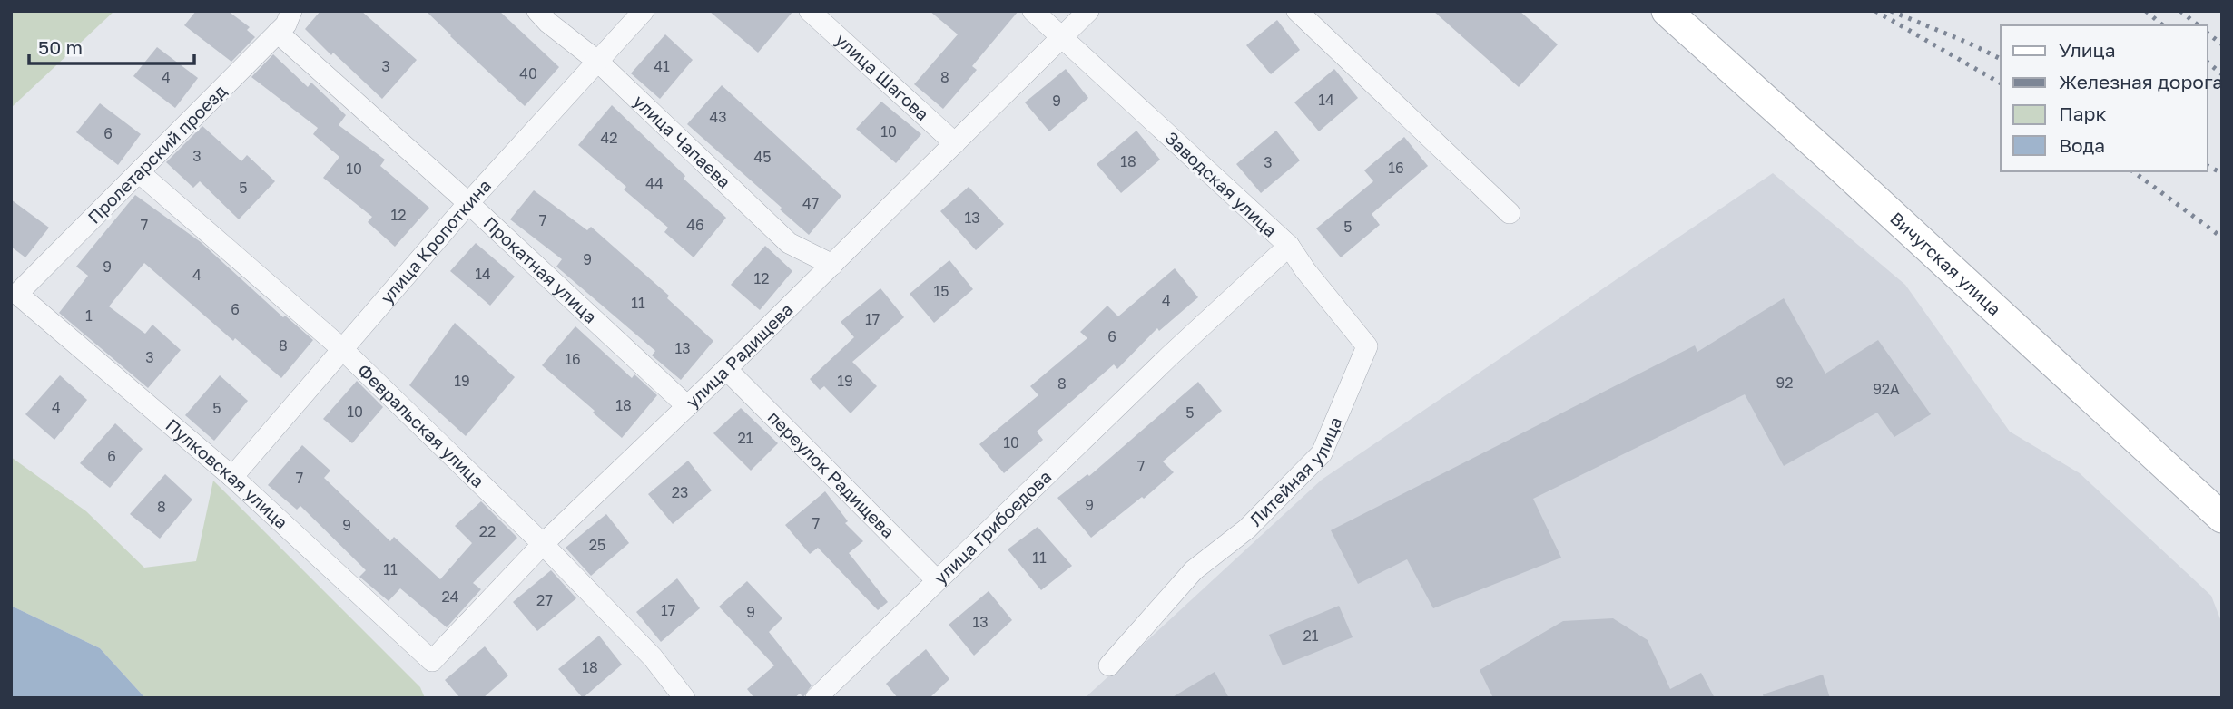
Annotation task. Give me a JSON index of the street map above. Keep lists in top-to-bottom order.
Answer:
{
  "streets": {
    "main road": ["Вичугская улица"],
    "street": [
      "улица Шагова",
      "улица Чапаева",
      "Пролетарский проезд",
      "Заводская улица",
      "улица Кропоткина",
      "Прокатная улица",
      "улица Радищева",
      "Февральская улица",
      "Литейная улица",
      "Пулковская улица",
      "переулок Радищева",
      "улица Грибоедова"
    ]
  },
  "crossings": [
    ["улица Шагова", "улица Радищева"],
    ["улица Чапаева", "улица Кропоткина"],
    ["улица Чапаева", "улица Радищева"],
    ["Пролетарский проезд", "Прокатная улица"],
    ["Пролетарский проезд", "Февральская улица"],
    ["Пролетарский проезд", "Пулковская улица"],
    ["Заводская улица", "улица Радищева"],
    ["Заводская улица", "Литейная улица"],
    ["Заводская улица", "улица Грибоедова"],
    ["улица Кропоткина", "Прокатная улица"],
    ["улица Кропоткина", "Февральская улица"],
    ["улица Кропоткина", "Пулковская улица"],
    ["Прокатная улица", "улица Радищева"],
    ["улица Радищева", "Февральская улица"],
    ["улица Радищева", "Пулковская улица"],
    ["улица Радищева", "переулок Радищева"],
    ["переулок Радищева", "улица Грибоедова"]
  ],
  "house_numbers": [
    "3",
    "41",
    "40",
    "4",
    "8",
    "14",
    "9",
    "43",
    "10",
    "6",
    "42",
    "3",
    "45",
    "18",
    "3",
    "16",
    "10",
    "44",
    "5",
    "47",
    "12",
    "13",
    "7",
    "7",
    "46",
    "5",
    "9",
    "9",
    "14",
    "4",
    "12",
    "15",
    "4",
    "11",
    "6",
    "1",
    "17",
    "6",
    "8",
    "13",
    "3",
    "16",
    "19",
    "19",
    "92",
    "8",
    "92А",
    "18",
    "4",
    "5",
    "10",
    "5",
    "21",
    "10",
    "6",
    "7",
    "7",
    "23",
    "9",
    "8",
    "7",
    "9",
    "22",
    "25",
    "11",
    "11",
    "24",
    "27",
    "17",
    "9",
    "13",
    "21",
    "18"
  ],
  "legend": [
    "Улица",
    "Железная дорога",
    "Парк",
    "Вода"
  ],
  "scale_bar": "50 m"
}
